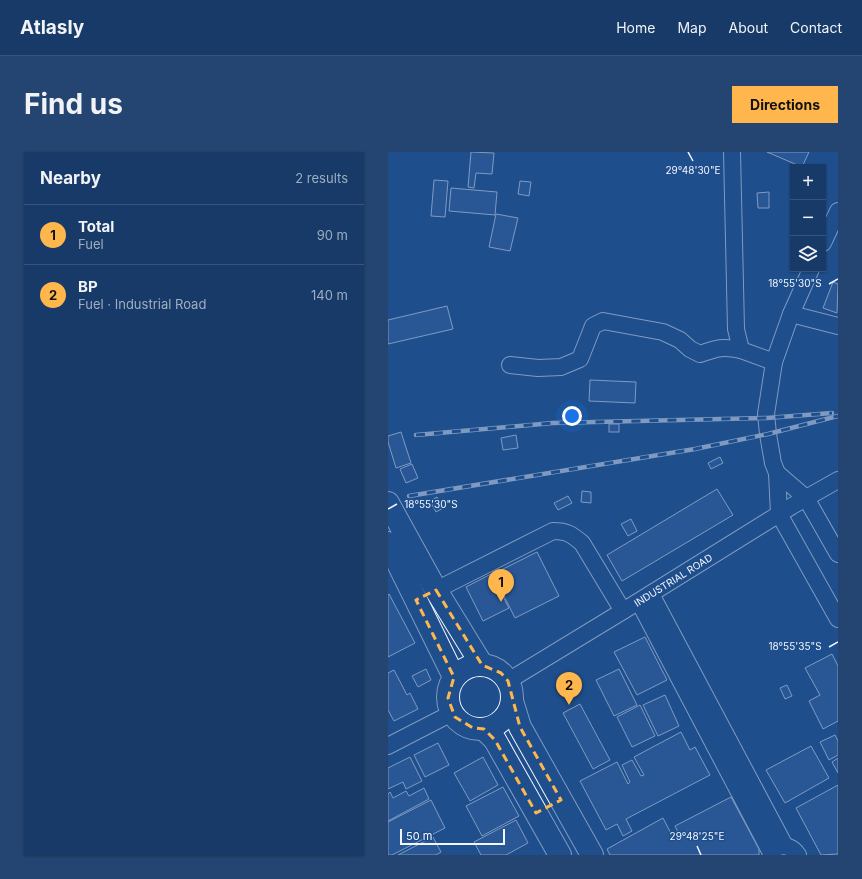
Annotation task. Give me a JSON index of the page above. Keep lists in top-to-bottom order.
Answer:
{
  "streets": {
    "street": ["INDUSTRIAL ROAD"]
  },
  "scale_bar": "50 m",
  "page": {
    "header": "Atlasly",
    "nav": [
      "Home",
      "Map",
      "About",
      "Contact"
    ],
    "buttons": "Directions",
    "title": "Find us",
    "heading": ["Nearby", "2 results"],
    "map_buttons": ["+", "−"],
    "list": [
      {
        "mark": "1",
        "name": "Total",
        "note": "Fuel",
        "value": "90 m"
      },
      {
        "mark": "2",
        "name": "BP",
        "note": "Fuel · Industrial Road",
        "value": "140 m"
      }
    ],
    "pins": ["1", "2"],
    "scale": "50 m"
  },
  "coordinates": [
    "29°48'30\"E",
    "18°55'30\"S",
    "18°55'35\"S",
    "29°48'25\"E"
  ]
}
